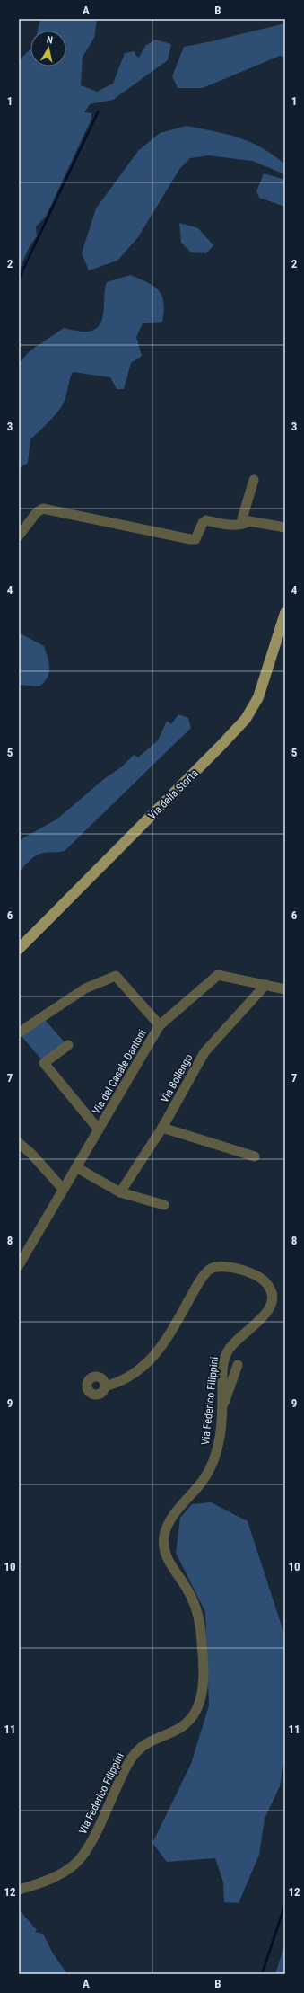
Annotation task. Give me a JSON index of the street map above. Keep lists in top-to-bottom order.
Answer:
{
  "streets": {
    "main road": ["Via della Storta"],
    "street": ["Via del Casale Dantoni", "Via Bollengo", "Via Federico Filippini"]
  },
  "north": "top",
  "grid": {
    "columns": ["A", "B"],
    "rows": [
      "1",
      "2",
      "3",
      "4",
      "5",
      "6",
      "7",
      "8",
      "9",
      "10",
      "11",
      "12"
    ]
  }
}
